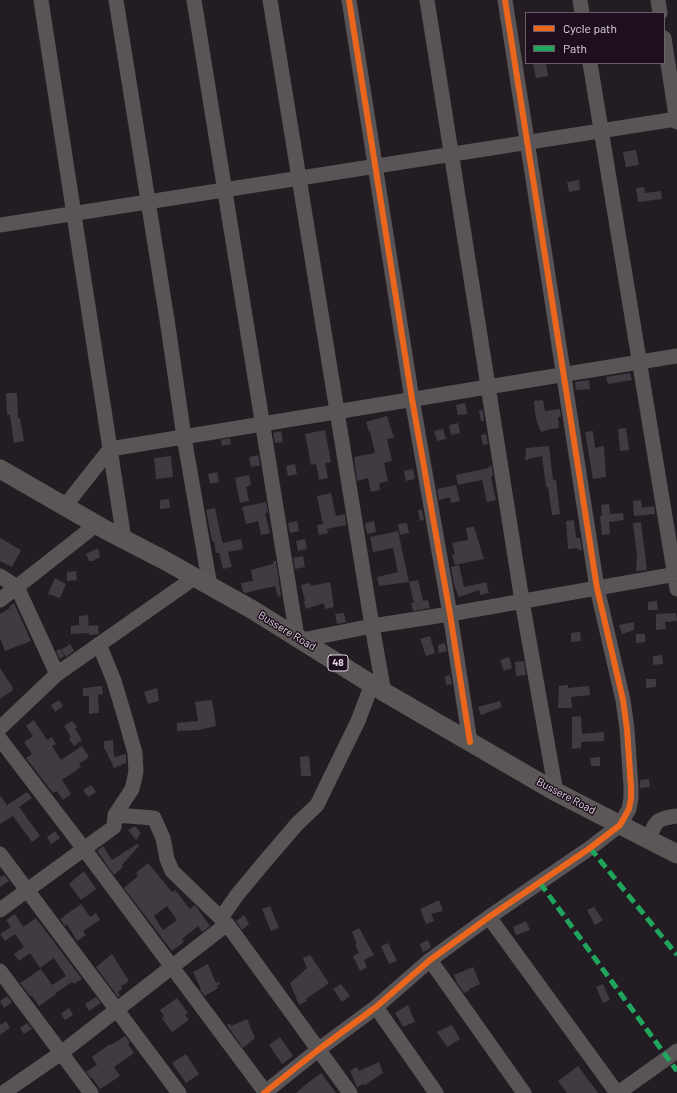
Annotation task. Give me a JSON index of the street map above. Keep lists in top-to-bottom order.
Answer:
{
  "streets": {
    "main road": ["Bussere Road", "48"]
  },
  "legend": ["Cycle path", "Path"]
}
